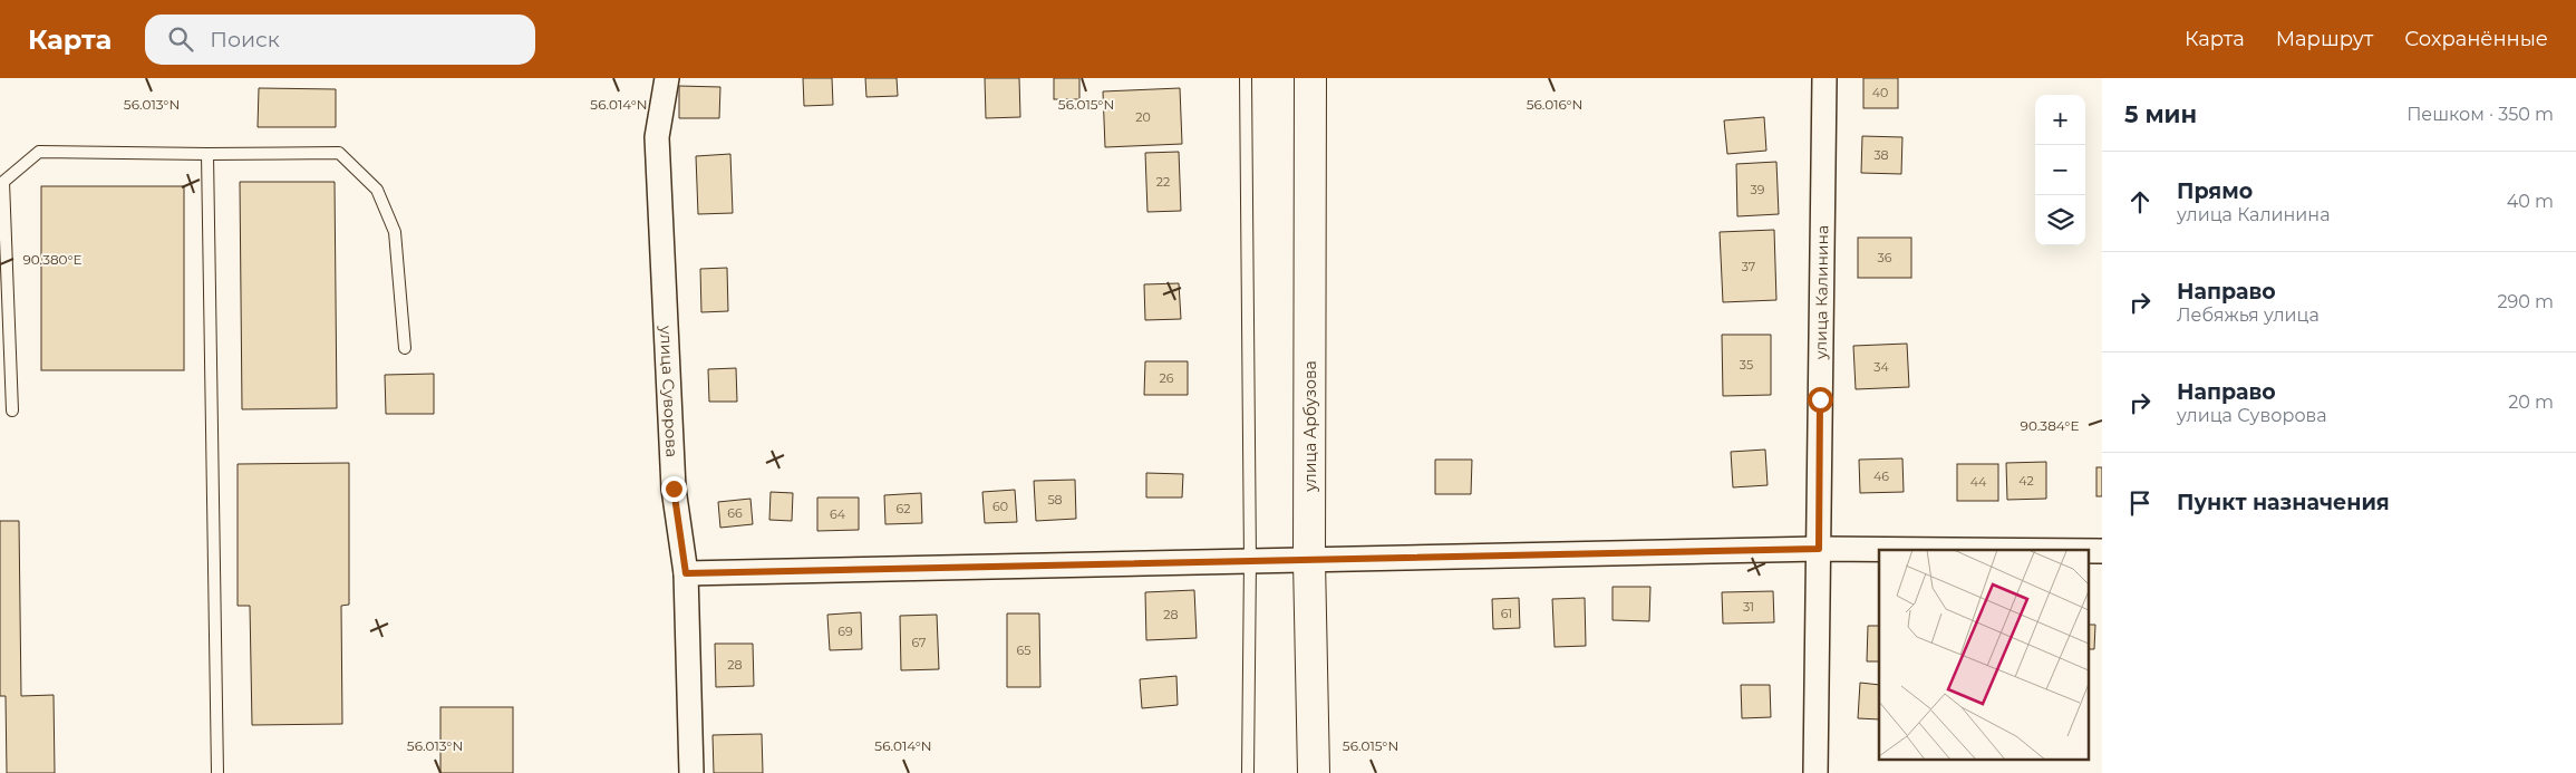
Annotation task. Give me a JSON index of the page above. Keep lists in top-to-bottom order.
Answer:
{
  "streets": {
    "street": ["улица Калинина", "улица Суворова", "улица Арбузова"]
  },
  "house_numbers": [
    "40",
    "20",
    "38",
    "22",
    "39",
    "36",
    "37",
    "35",
    "34",
    "26",
    "46",
    "42",
    "44",
    "58",
    "60",
    "62",
    "66",
    "64",
    "31",
    "61",
    "28",
    "69",
    "67",
    "65",
    "28"
  ],
  "page": {
    "header": "Карта",
    "search": "Поиск",
    "nav": ["Карта", "Маршрут", "Сохранённые"],
    "heading": ["5 мин", "Пешком · 350 m"],
    "map_buttons": ["+", "−"],
    "list": [
      ["Прямо", "улица Калинина", "40 m"],
      ["Направо", "Лебяжья улица", "290 m"],
      ["Направо", "улица Суворова", "20 m"],
      "Пункт назначения"
    ]
  },
  "coordinates": [
    "56.013°N",
    "56.014°N",
    "56.015°N",
    "56.016°N",
    "90.380°E",
    "90.384°E"
  ]
}
